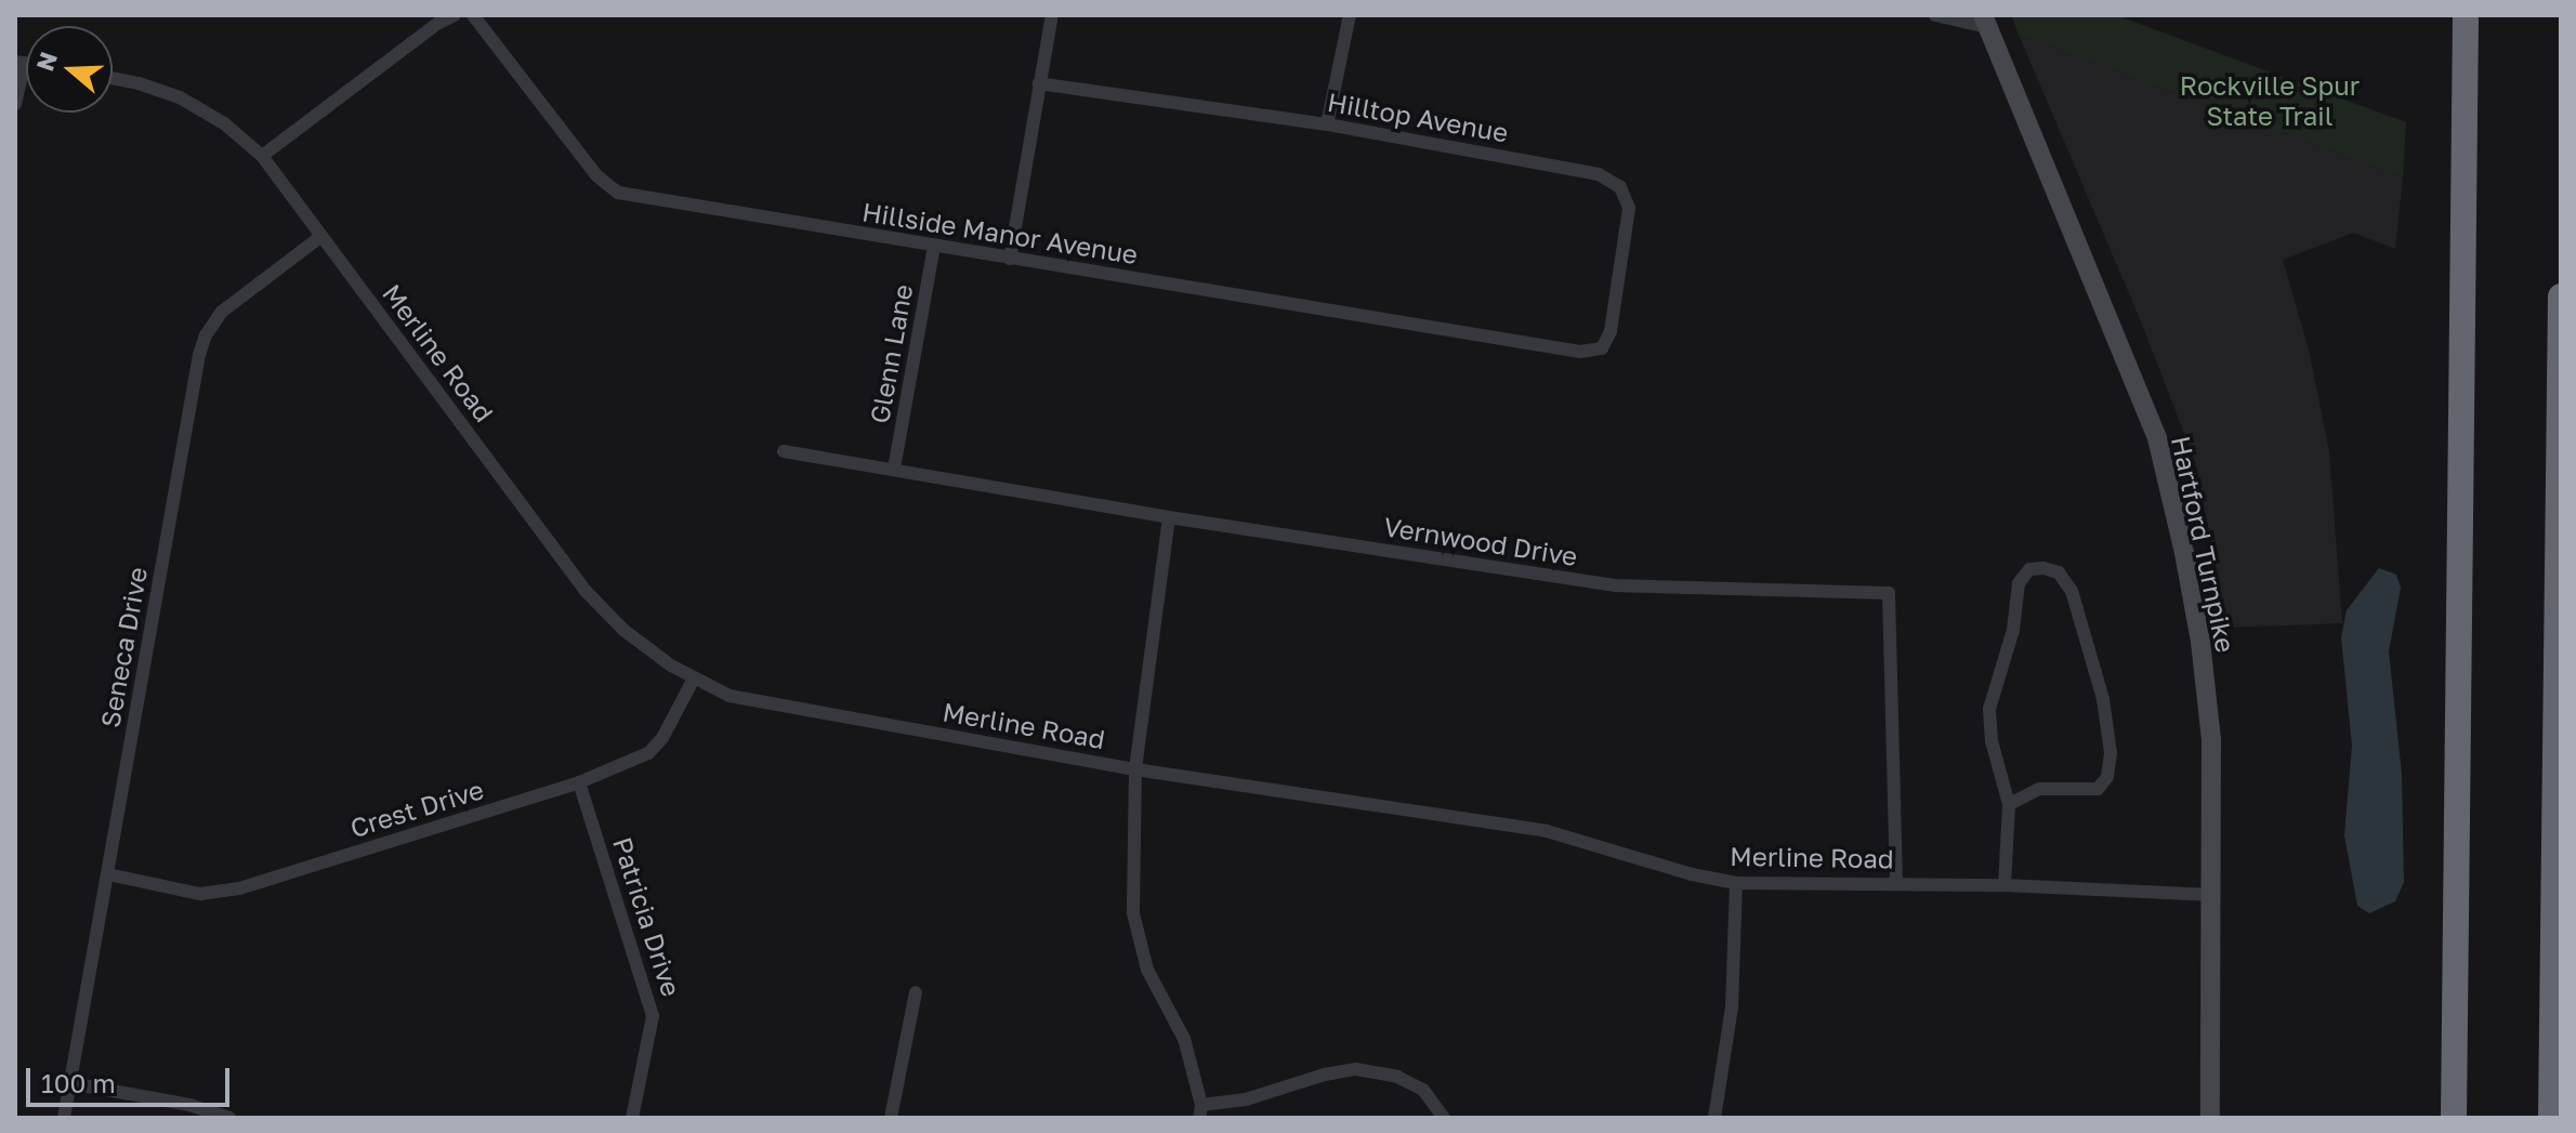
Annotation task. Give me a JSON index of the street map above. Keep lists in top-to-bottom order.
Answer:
{
  "streets": {
    "main road": ["Hartford Turnpike"],
    "street": [
      "Hilltop Avenue",
      "Hillside Manor Avenue",
      "Merline Road",
      "Glenn Lane",
      "Vernwood Drive",
      "Seneca Drive",
      "Crest Drive",
      "Patricia Drive"
    ]
  },
  "crossings": [
    ["Hilltop Avenue", "Hillside Manor Avenue"],
    ["Hillside Manor Avenue", "Glenn Lane"],
    ["Merline Road", "Vernwood Drive"],
    ["Merline Road", "Hartford Turnpike"],
    ["Merline Road", "Seneca Drive"],
    ["Merline Road", "Crest Drive"],
    ["Glenn Lane", "Vernwood Drive"],
    ["Seneca Drive", "Crest Drive"],
    ["Crest Drive", "Patricia Drive"]
  ],
  "parks": ["Rockville Spur State Trail"],
  "scale_bar": "100 m",
  "north": "left"
}
